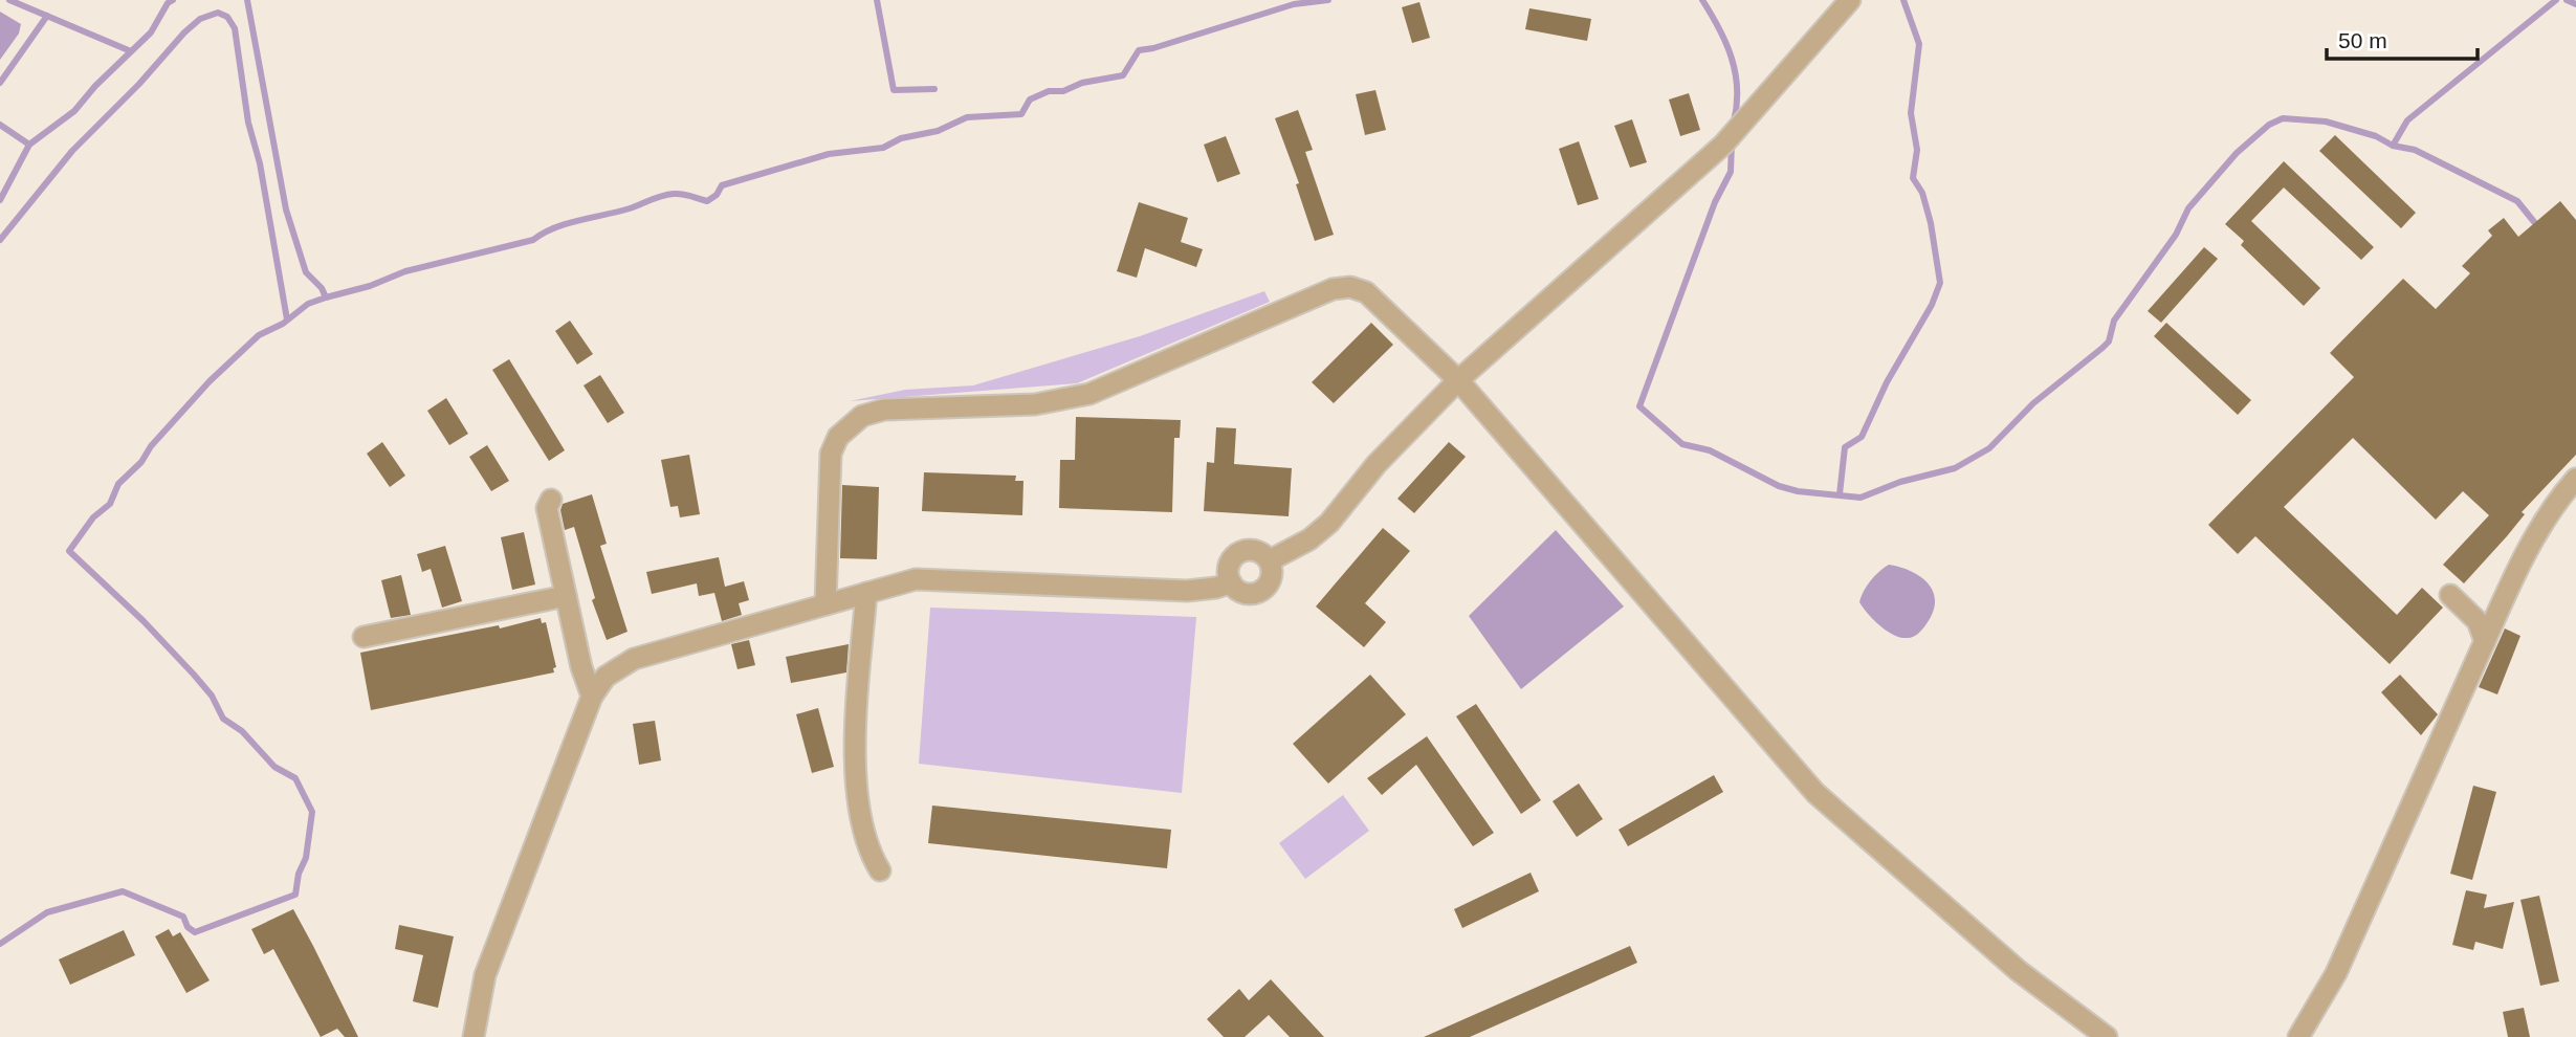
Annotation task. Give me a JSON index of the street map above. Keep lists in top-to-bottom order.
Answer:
{
  "scale_bar": "50 m"
}
